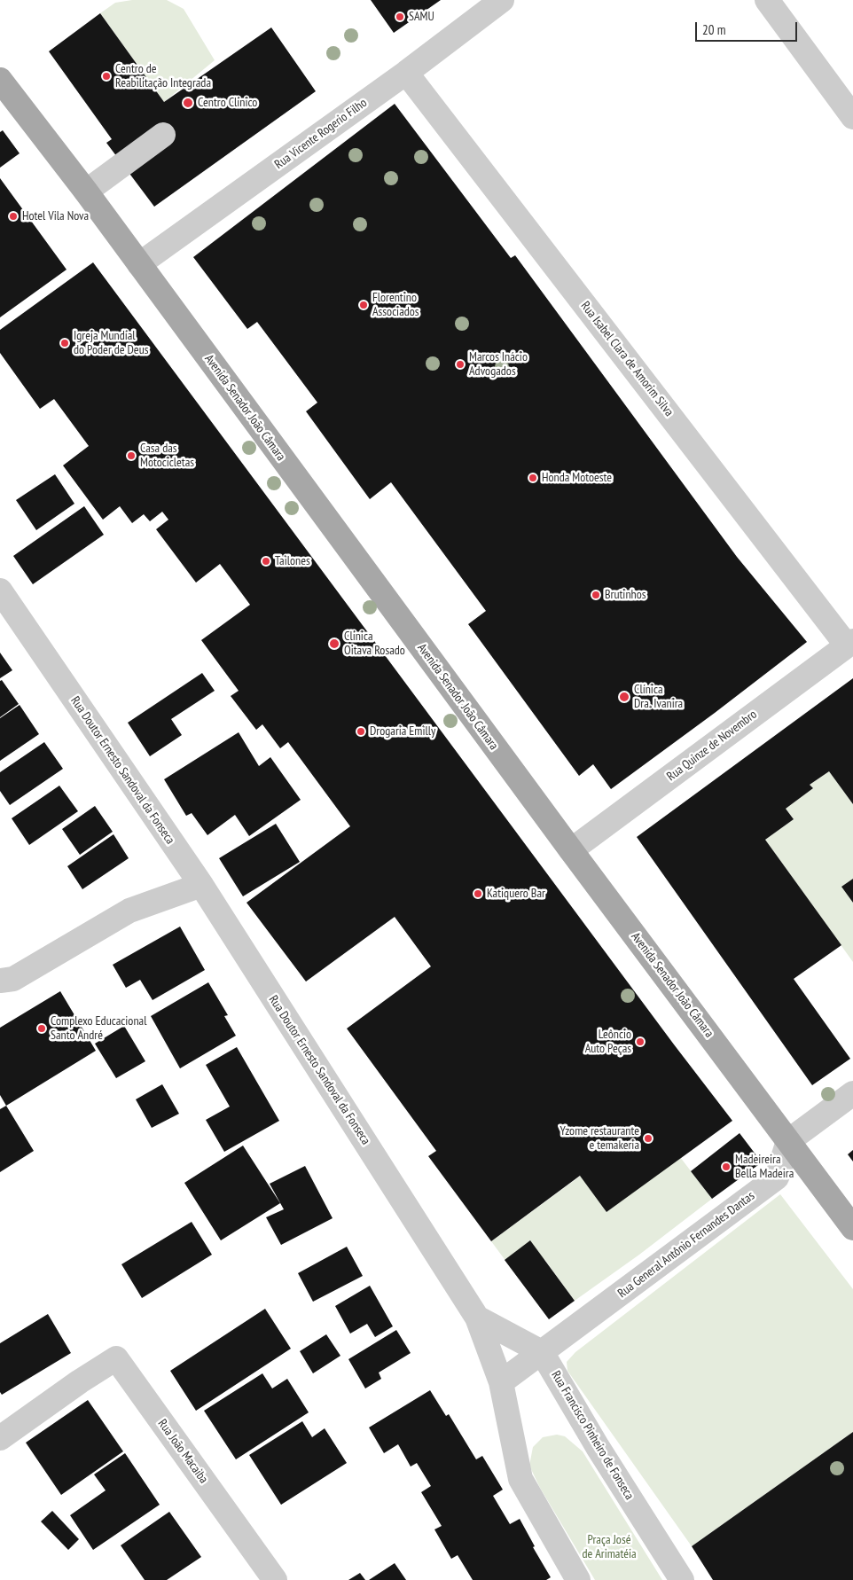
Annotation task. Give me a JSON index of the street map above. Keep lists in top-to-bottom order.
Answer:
{
  "streets": {
    "main road": ["Avenida Senador João Câmara"],
    "street": [
      "Rua Vicente Rogerio Filho",
      "Rua Isabel Clara de Amorim Silva",
      "Rua Quinze de Novembro",
      "Rua Doutor Ernesto Sandoval da Fonseca",
      "Rua General Antônio Fernandes Dantas",
      "Rua Francisco Pinheiro de Fonseca",
      "Rua João Macaiba"
    ]
  },
  "crossings": [
    ["Rua Vicente Rogerio Filho", "Rua Isabel Clara de Amorim Silva"],
    ["Rua Vicente Rogerio Filho", "Avenida Senador João Câmara"],
    ["Rua Isabel Clara de Amorim Silva", "Rua Quinze de Novembro"],
    ["Avenida Senador João Câmara", "Rua Quinze de Novembro"],
    ["Avenida Senador João Câmara", "Rua General Antônio Fernandes Dantas"],
    ["Rua Doutor Ernesto Sandoval da Fonseca", "Rua General Antônio Fernandes Dantas"],
    ["Rua General Antônio Fernandes Dantas", "Rua Francisco Pinheiro de Fonseca"]
  ],
  "parks": ["Praça José de Arimatéia"],
  "places": [
    "SAMU",
    "Centro de Reabilitação Integrada",
    "Centro Clinico",
    "Hotel Vila Nova",
    "Florentino Associados",
    "Igreja Mundial do Poder de Deus",
    "Marcos Inácio Advogados",
    "Casa das Motocicletas",
    "Honda Motoeste",
    "Tailones",
    "Brutinhos",
    "Clinica Oitava Rosado",
    "Clínica Dra. Ivanira",
    "Drogaria Emilly",
    "Katiquero Bar",
    "Complexo Educacional Santo André",
    "Leôncio Auto Peças",
    "Yzome restaurante e temakeria",
    "Madeireira Bella Madeira"
  ],
  "scale_bar": "20 m"
}
